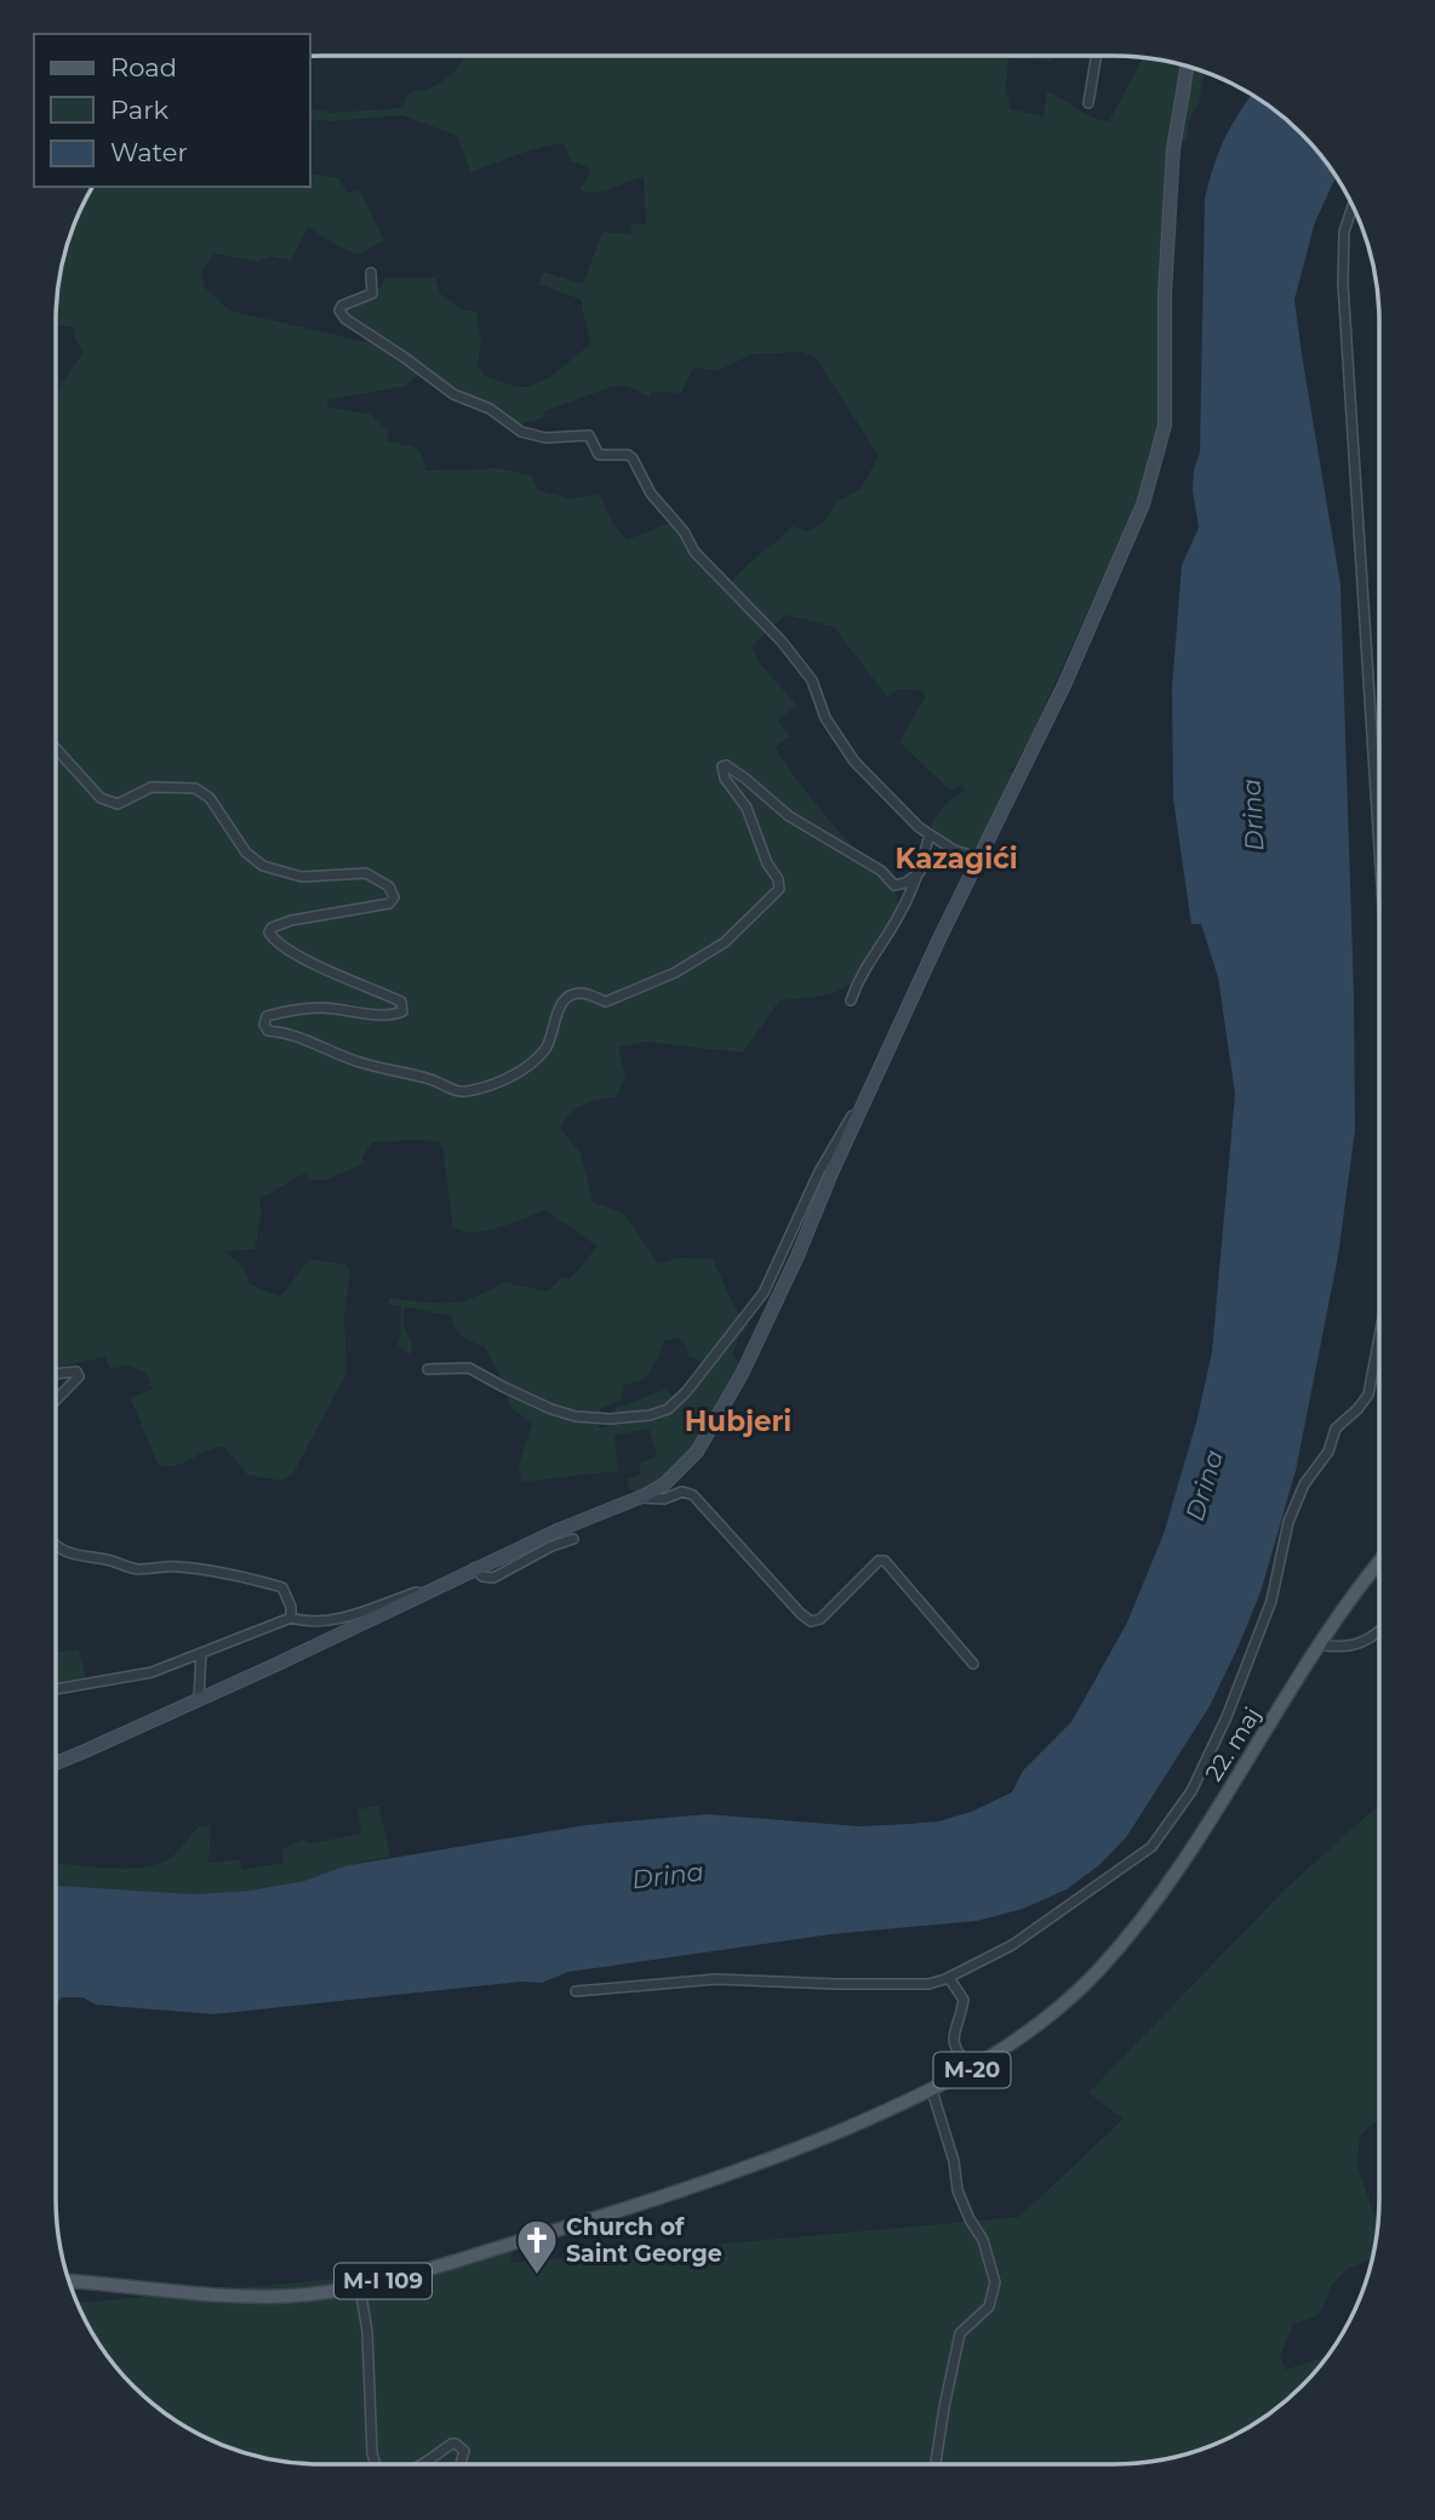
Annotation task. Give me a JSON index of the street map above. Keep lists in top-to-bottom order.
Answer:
{
  "streets": {
    "main road": ["22. maj", "M-20", "M-I 109"]
  },
  "crossings": [
    ["22. maj", "M-20"],
    ["M-20", "M-I 109"]
  ],
  "districts": ["Kazagići", "Hubjeri"],
  "water": ["Drina"],
  "places": {
    "church": ["Church of Saint George"]
  },
  "legend": ["Road", "Park", "Water"]
}
